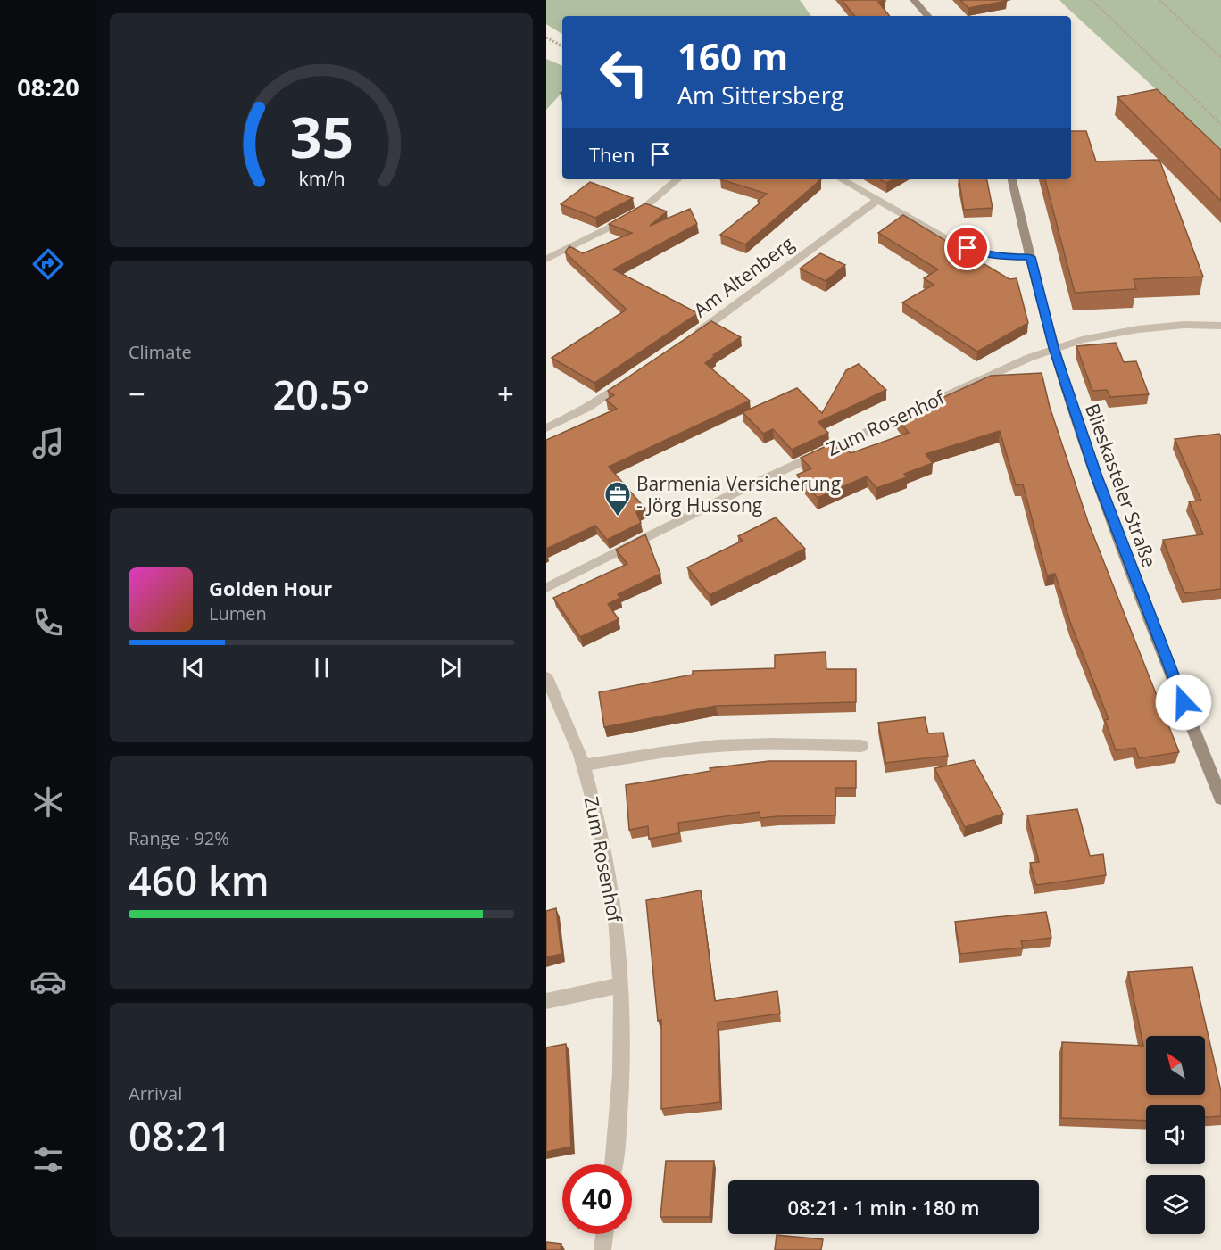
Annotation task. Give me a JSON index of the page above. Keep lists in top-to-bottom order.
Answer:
{
  "streets": {
    "street": ["Am Altenberg", "Zum Rosenhof", "Blieskasteler Straße"]
  },
  "crossings": [
    ["Zum Rosenhof", "Blieskasteler Straße"]
  ],
  "places": {
    "office": ["Barmenia Versicherung - Jörg Hussong"]
  },
  "north": "top left",
  "page": {
    "tabs": "08:20",
    "turn": ["160 m", "Am Sittersberg"],
    "then": "Then",
    "tile": [
      "Climate",
      ["Range · 92%", "460 km"],
      ["Arrival", "08:21"]
    ],
    "heat": ["−", "20.5°", "+"],
    "song": ["Golden Hour", "Lumen"],
    "limit": "40",
    "trip": "08:21 · 1 min · 180 m",
    "gauge": ["35", "km/h"]
  }
}
